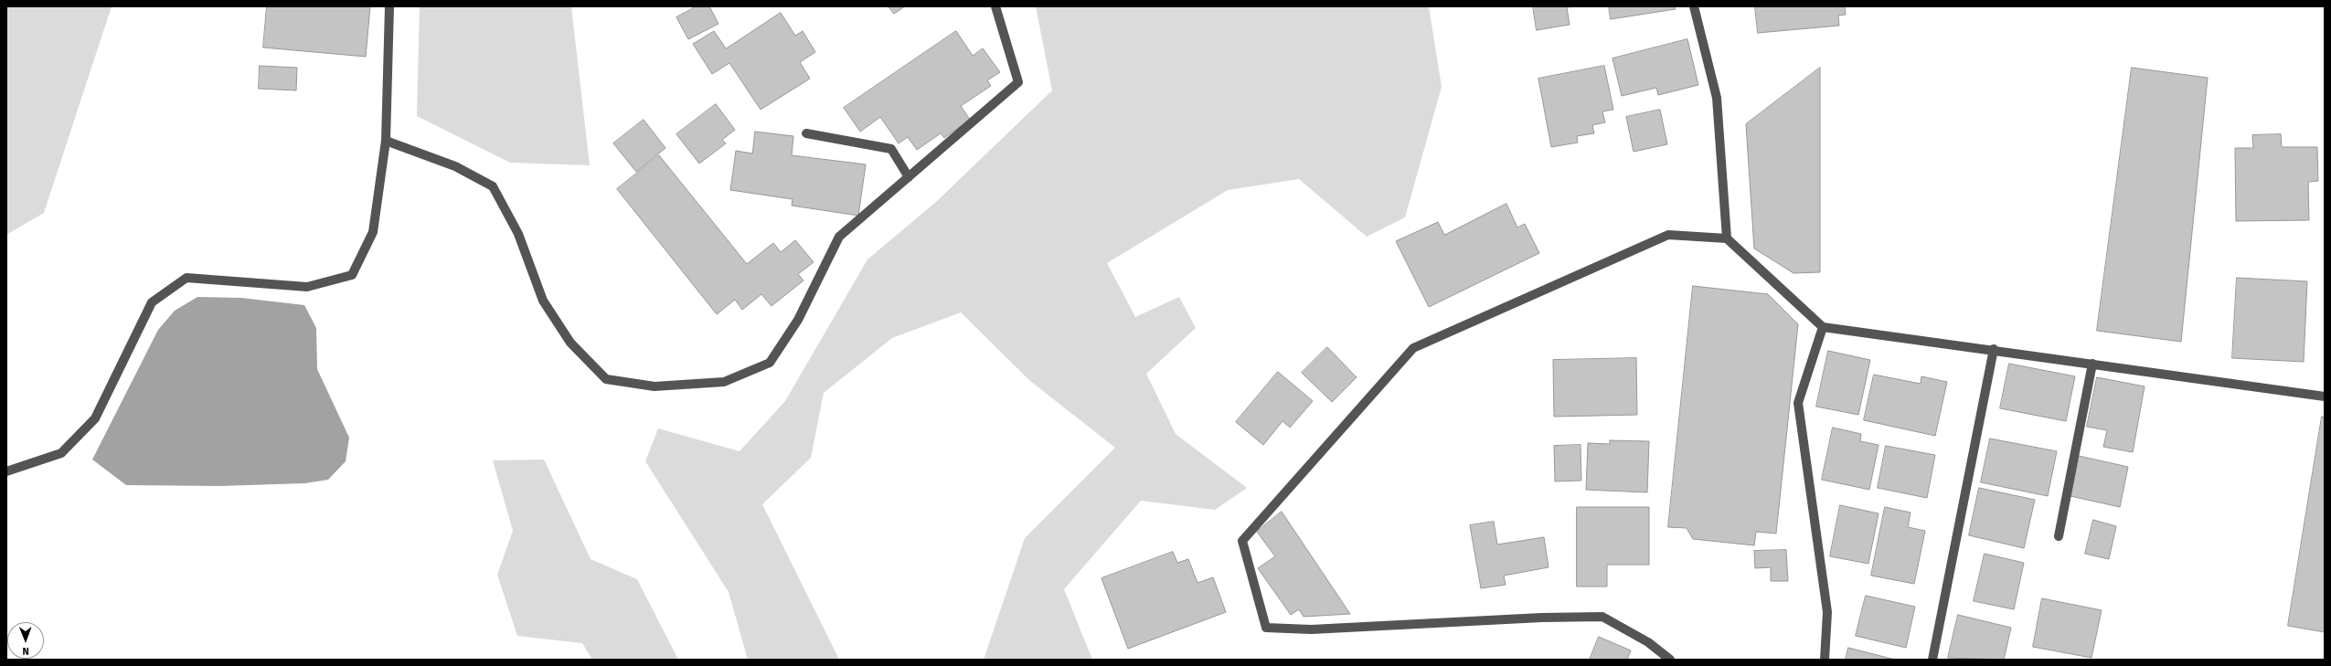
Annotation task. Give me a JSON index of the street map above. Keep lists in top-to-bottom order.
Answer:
{
  "north": "bottom"
}
